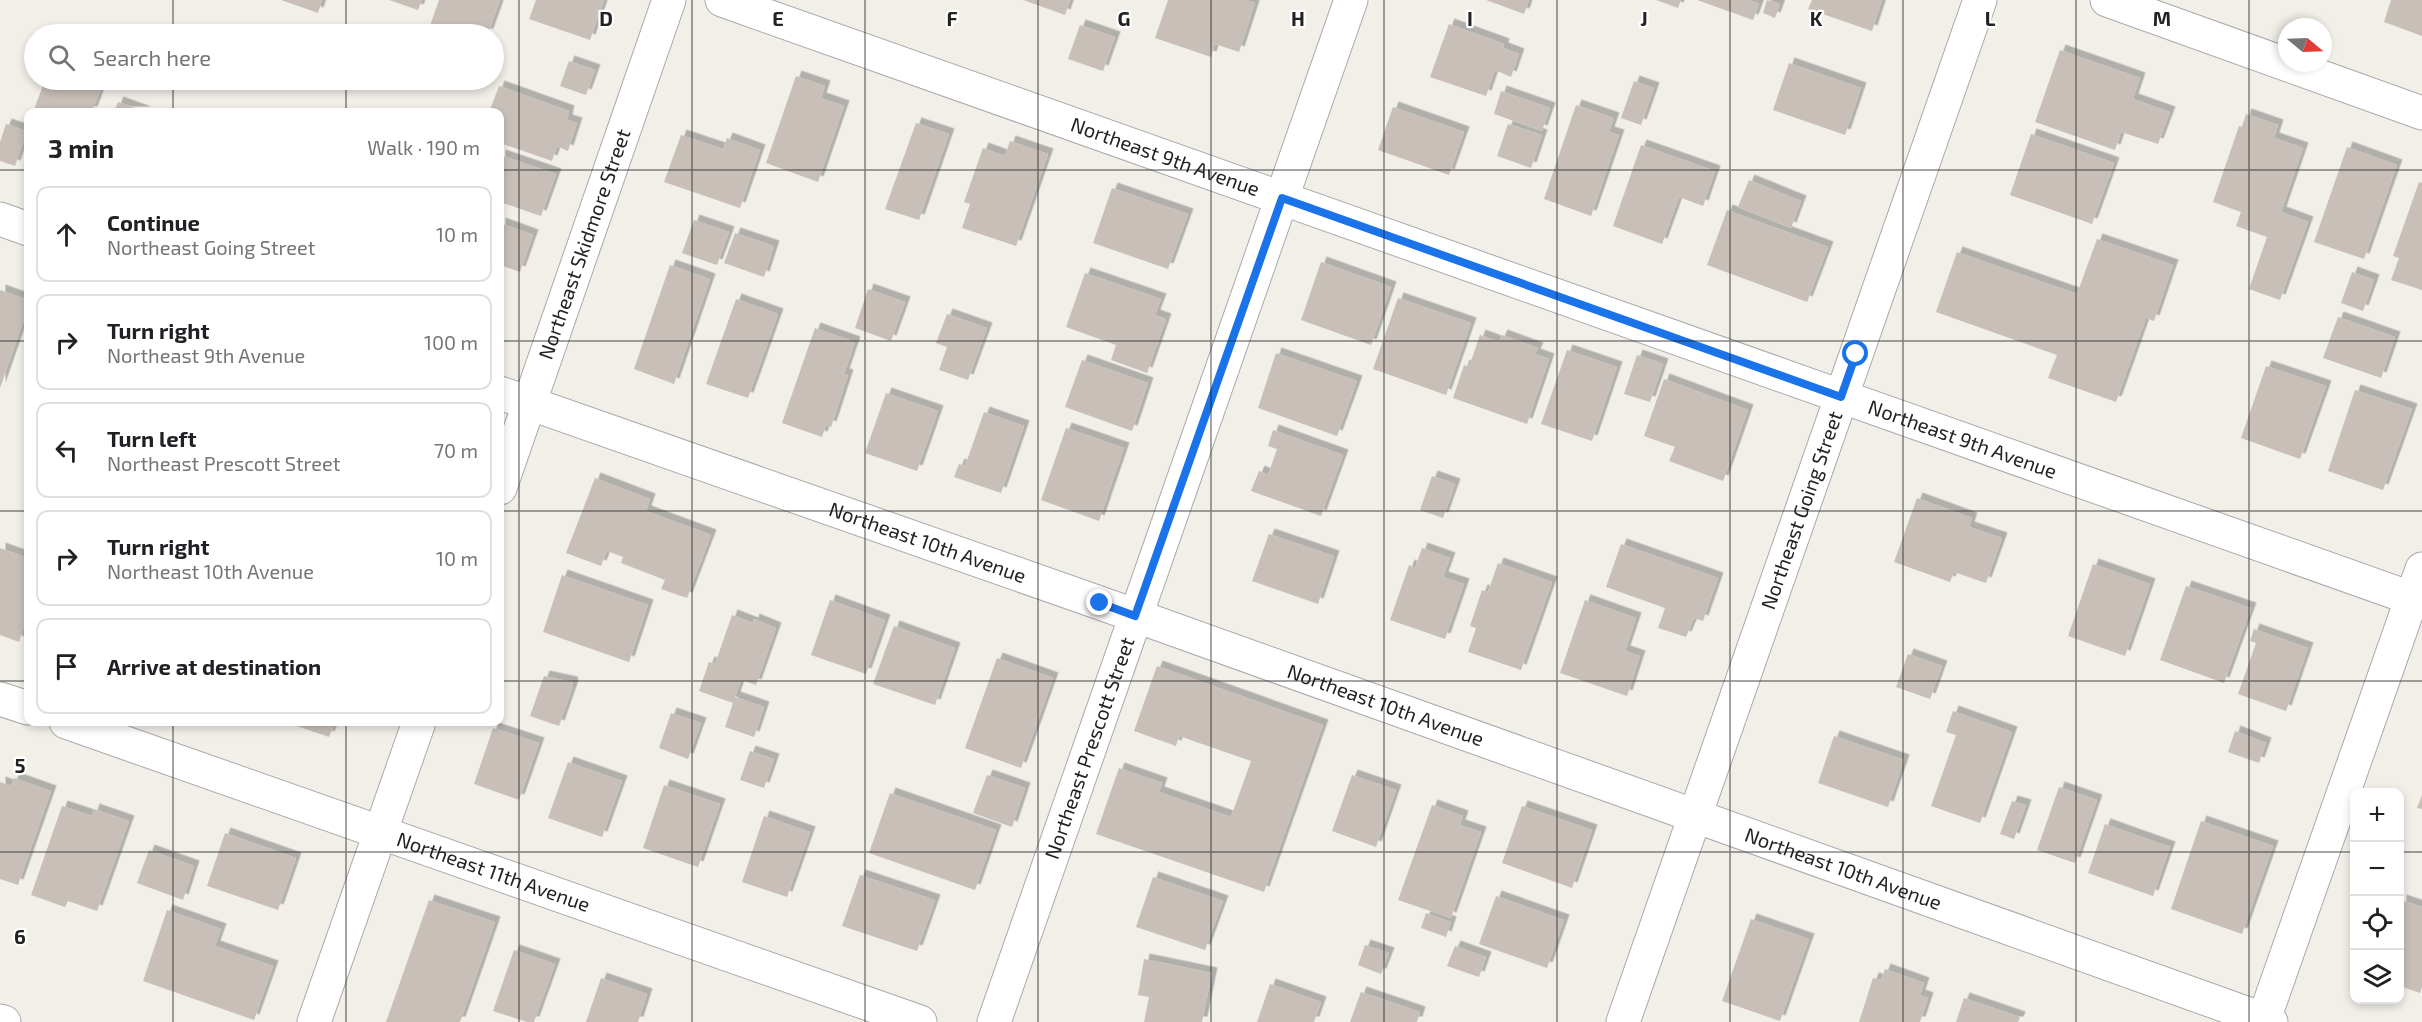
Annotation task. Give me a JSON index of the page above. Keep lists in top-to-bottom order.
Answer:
{
  "streets": {
    "street": [
      "Northeast 9th Avenue",
      "Northeast Skidmore Street",
      "Northeast Going Street",
      "Northeast 10th Avenue",
      "Northeast Prescott Street",
      "Northeast 11th Avenue"
    ]
  },
  "crossings": [
    ["Northeast 9th Avenue", "Northeast Going Street"],
    ["Northeast 9th Avenue", "Northeast Prescott Street"],
    ["Northeast Skidmore Street", "Northeast 10th Avenue"],
    ["Northeast Going Street", "Northeast 10th Avenue"],
    ["Northeast 10th Avenue", "Northeast Prescott Street"]
  ],
  "north": "right",
  "page": {
    "search": "Search here",
    "heading": ["3 min", "Walk · 190 m"],
    "list": [
      ["Continue", "Northeast Going Street", "10 m"],
      ["Turn right", "Northeast 9th Avenue", "100 m"],
      ["Turn left", "Northeast Prescott Street", "70 m"],
      ["Turn right", "Northeast 10th Avenue", "10 m"],
      "Arrive at destination"
    ],
    "map_buttons": ["+", "−"]
  },
  "grid": {
    "columns": [
      "D",
      "E",
      "F",
      "G",
      "H",
      "I",
      "J",
      "K",
      "L",
      "M"
    ],
    "rows": ["5", "6"]
  }
}
